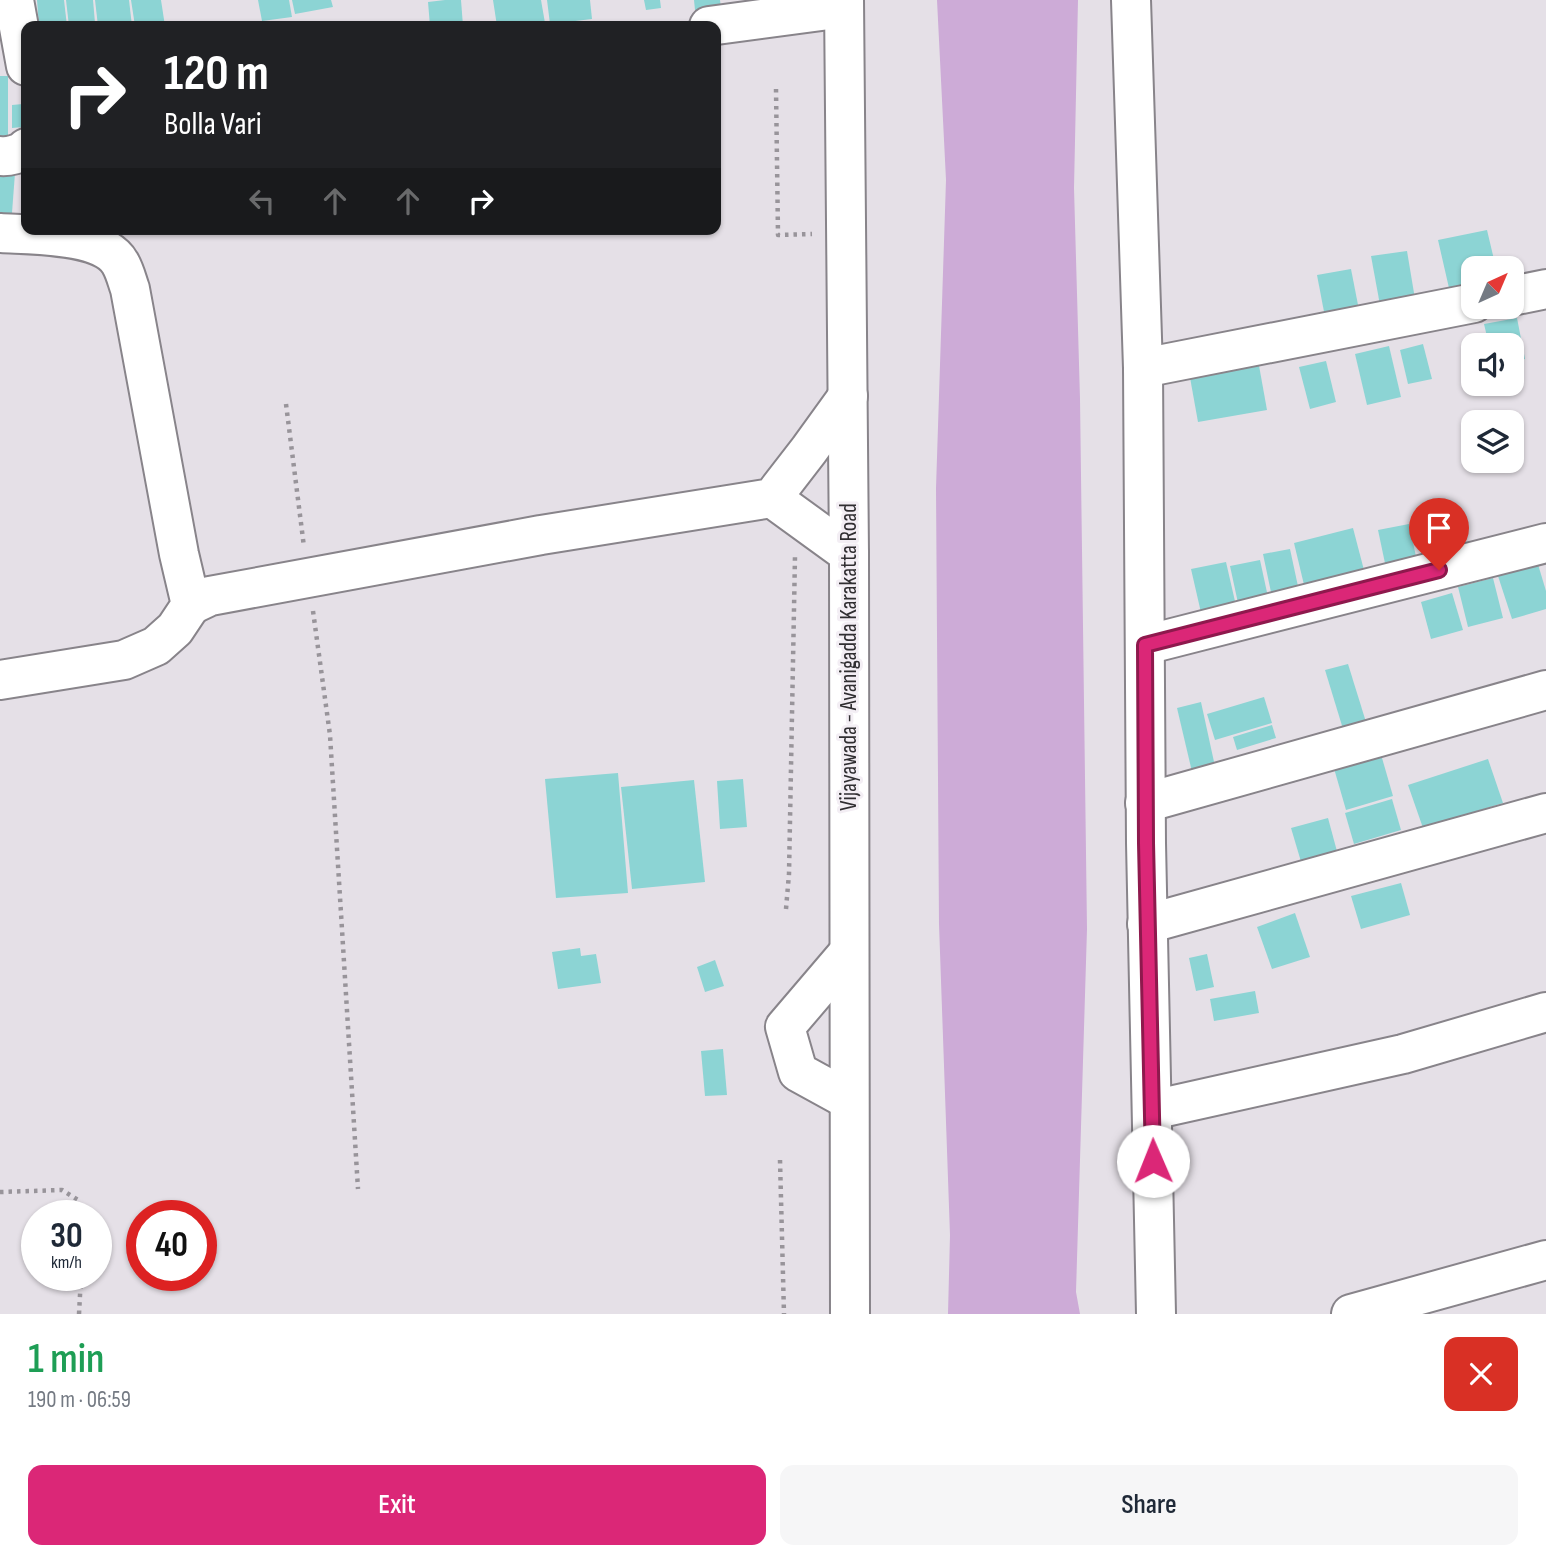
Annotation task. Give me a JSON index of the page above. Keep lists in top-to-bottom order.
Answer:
{
  "streets": {
    "street": ["Vijayawada - Avanigadda Karakatta Road"]
  },
  "north": "top right",
  "page": {
    "turn": ["120 m", "Bolla Vari"],
    "speed": "30 km/h",
    "limit": "40",
    "heading": ["1 min", "190 m · 06:59"],
    "buttons": ["Exit", "Share"]
  }
}
